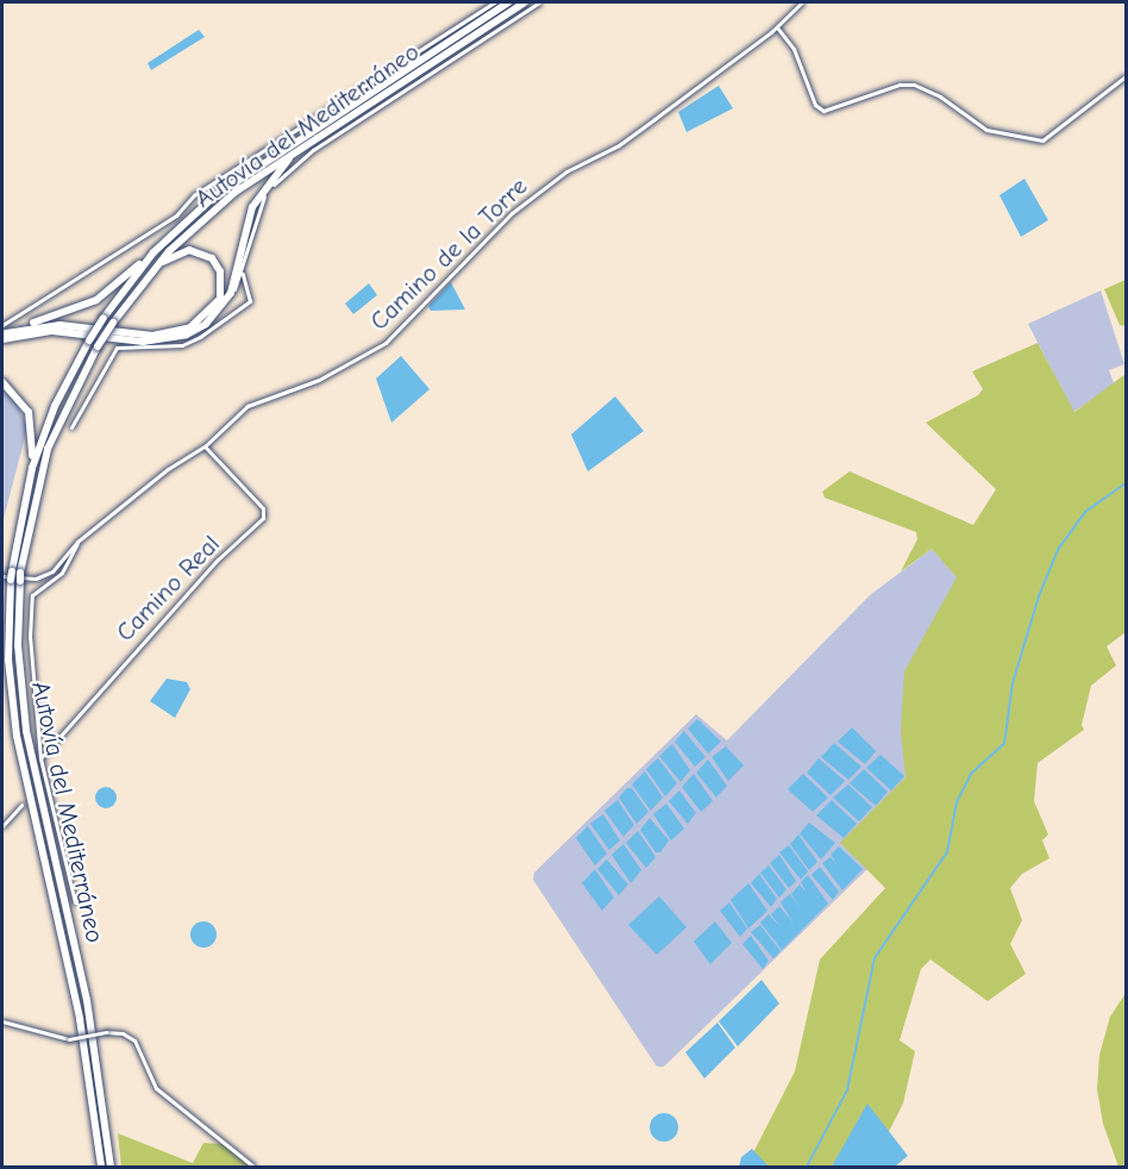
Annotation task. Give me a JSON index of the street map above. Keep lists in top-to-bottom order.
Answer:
{
  "streets": {
    "highway": ["Autovía del Mediterráneo"],
    "street": ["Camino de la Torre", "Camino Real"]
  },
  "crossings": [
    ["Camino de la Torre", "Camino Real"]
  ]
}
